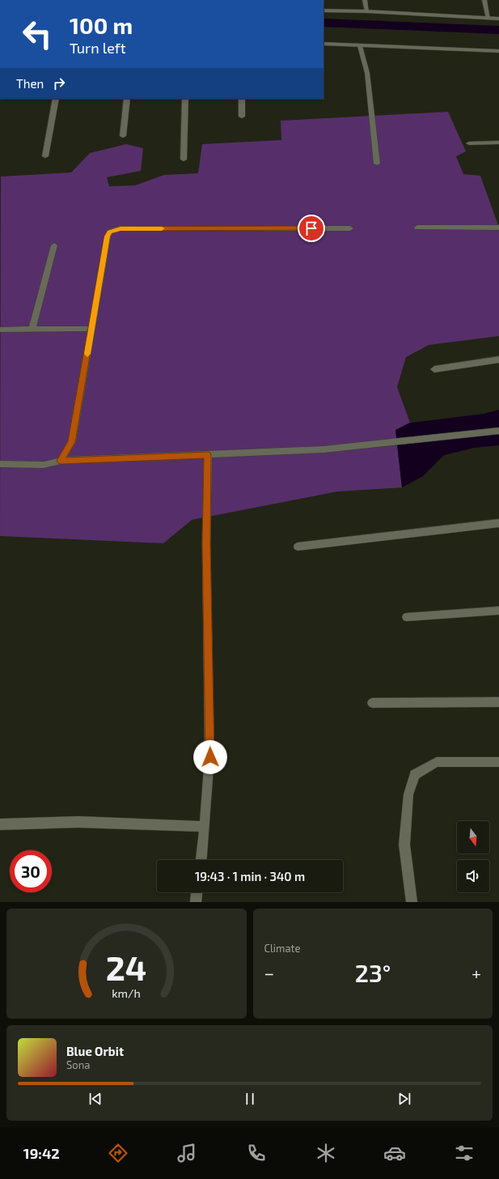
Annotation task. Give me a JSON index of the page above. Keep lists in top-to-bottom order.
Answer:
{
  "north": "bottom",
  "page": {
    "turn": ["100 m", "Turn left"],
    "then": "Then",
    "limit": "30",
    "trip": "19:43 · 1 min · 340 m",
    "tile": "Climate",
    "heat": ["−", "23°", "+"],
    "song": ["Blue Orbit", "Sona"],
    "tabs": "19:42",
    "gauge": ["24", "km/h"]
  }
}
